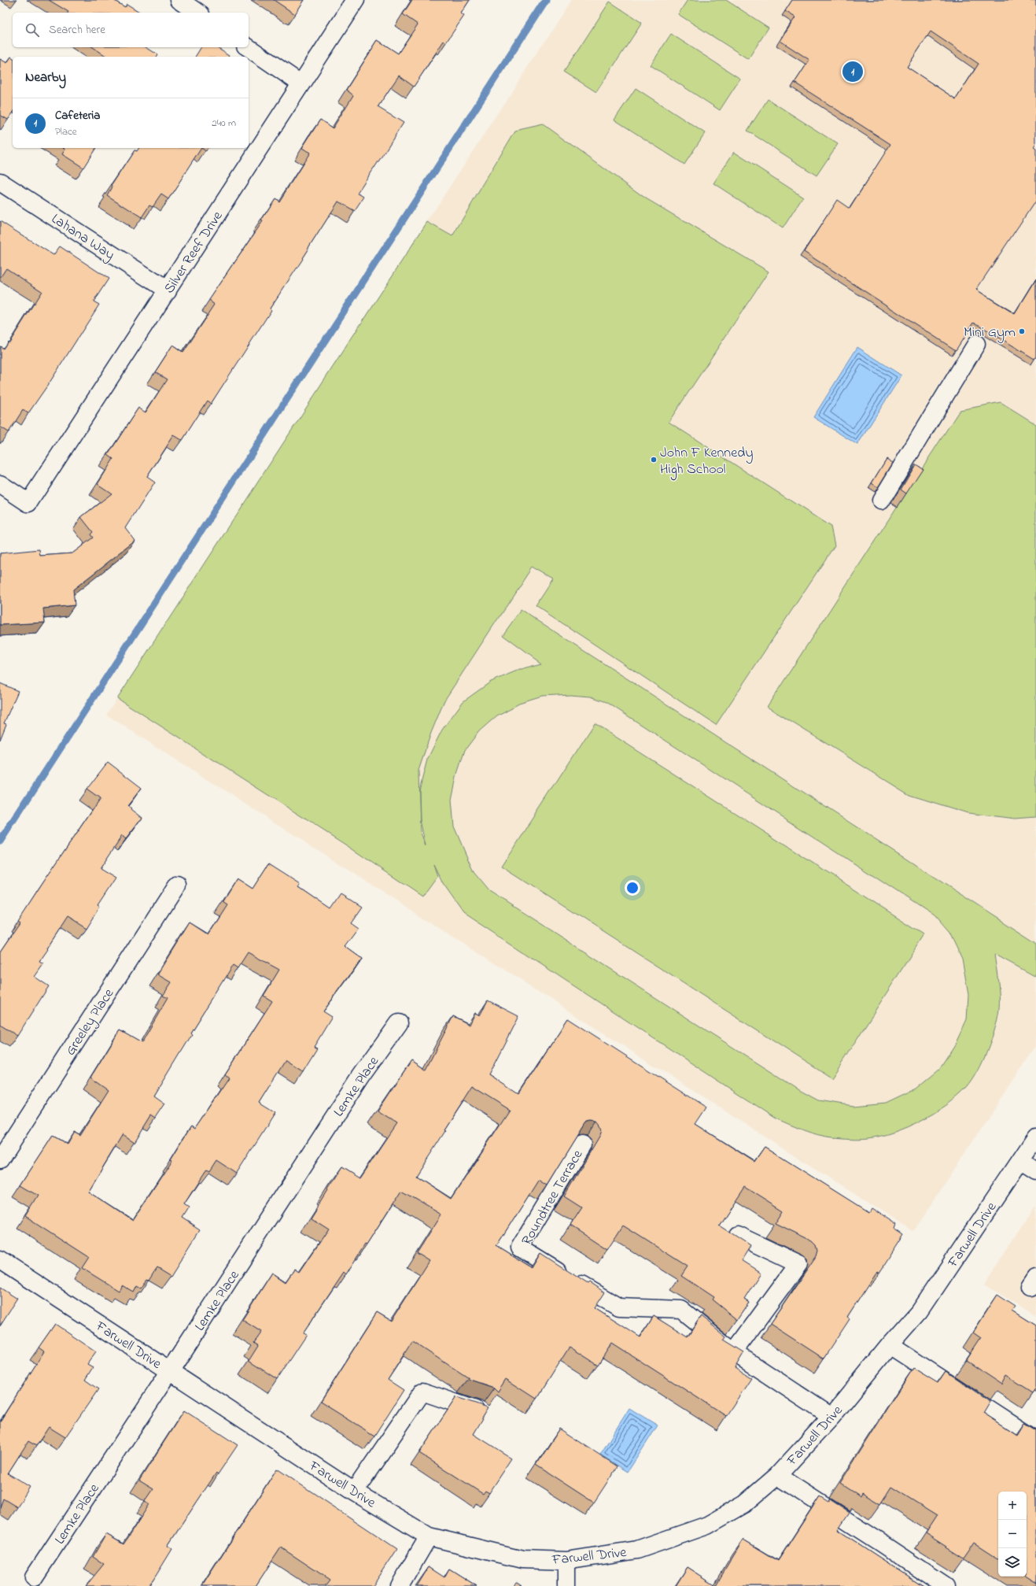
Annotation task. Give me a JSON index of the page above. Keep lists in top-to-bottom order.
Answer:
{
  "streets": {
    "street": [
      "Lahana Way",
      "Silver Reef Drive",
      "Greeley Place",
      "Lemke Place",
      "Roundtree Terrace",
      "Farwell Drive"
    ]
  },
  "crossings": [
    ["Lahana Way", "Silver Reef Drive"],
    ["Lemke Place", "Farwell Drive"],
    ["Roundtree Terrace", "Farwell Drive"]
  ],
  "places": ["Mini Gym", "John F Kennedy High School"],
  "page": {
    "search": "Search here",
    "heading": "Nearby",
    "pins": "1",
    "list": [
      {
        "mark": "1",
        "name": "Cafeteria",
        "note": "Place",
        "value": "240 m"
      }
    ],
    "map_buttons": ["+", "−"]
  }
}
